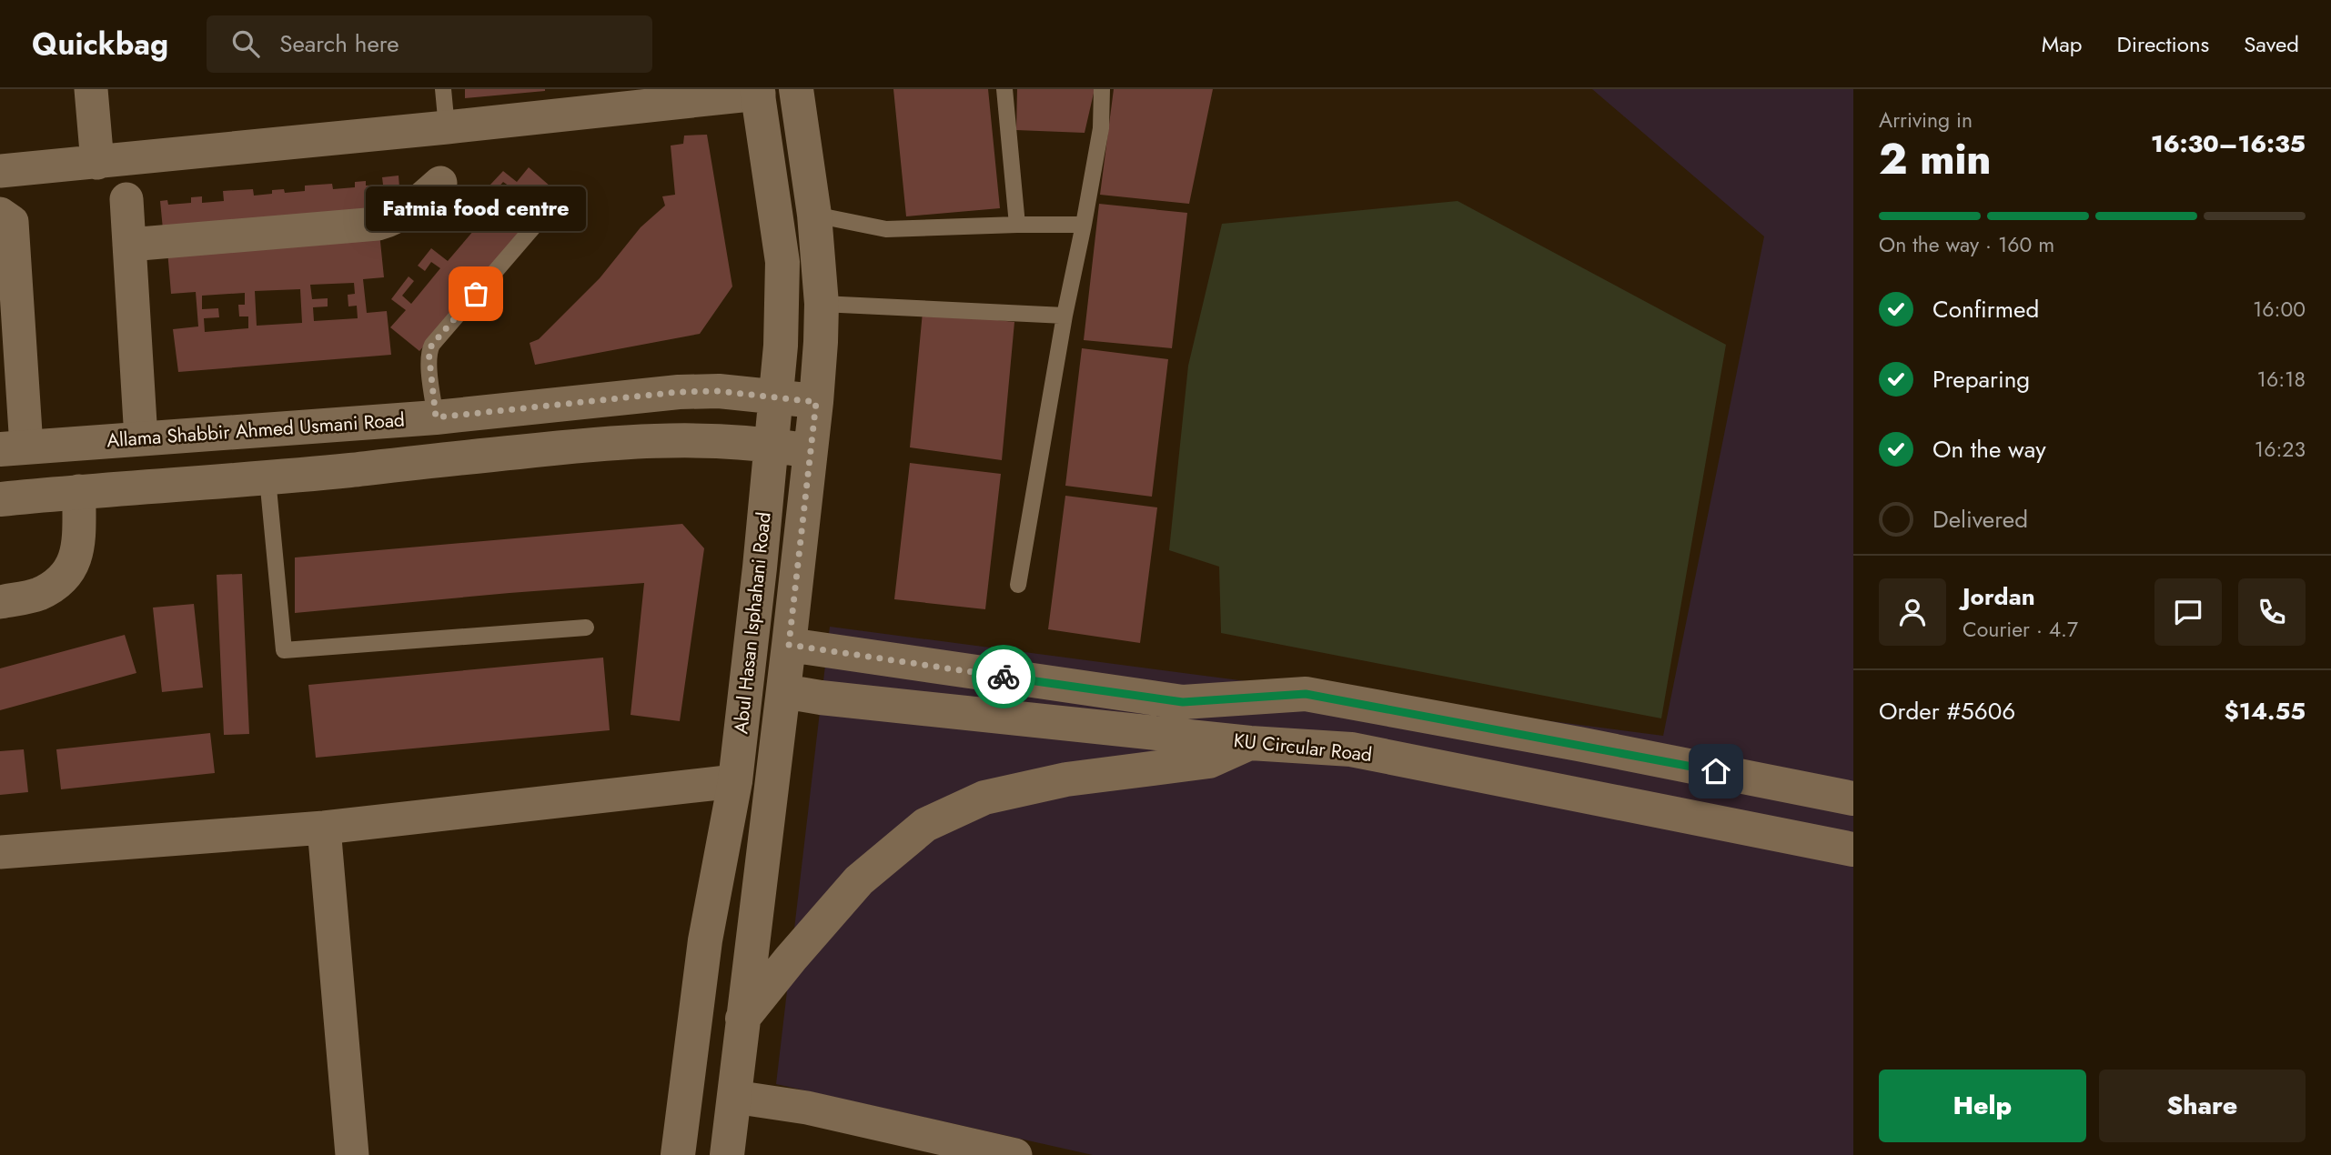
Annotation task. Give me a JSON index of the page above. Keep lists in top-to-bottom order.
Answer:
{
  "streets": {
    "main road": ["Allama Shabbir Ahmed Usmani Road", "Abul Hasan Isphahani Road", "KU Circular Road"]
  },
  "crossings": [
    ["Allama Shabbir Ahmed Usmani Road", "Abul Hasan Isphahani Road"],
    ["Abul Hasan Isphahani Road", "KU Circular Road"]
  ],
  "places": ["Fatmia food centre"],
  "page": {
    "header": "Quickbag",
    "search": "Search here",
    "nav": ["Map", "Directions", "Saved"],
    "heading": ["2 min", "Arriving in", "16:30–16:35"],
    "panel": [
      "Jordan",
      "Courier · 4.7",
      "Order #5606",
      "$14.55"
    ],
    "bubble": "Fatmia food centre",
    "bar": "On the way · 160 m",
    "list": [
      ["Confirmed", "16:00"],
      ["Preparing", "16:18"],
      ["On the way", "16:23"],
      "Delivered"
    ],
    "buttons": ["Help", "Share"]
  }
}
